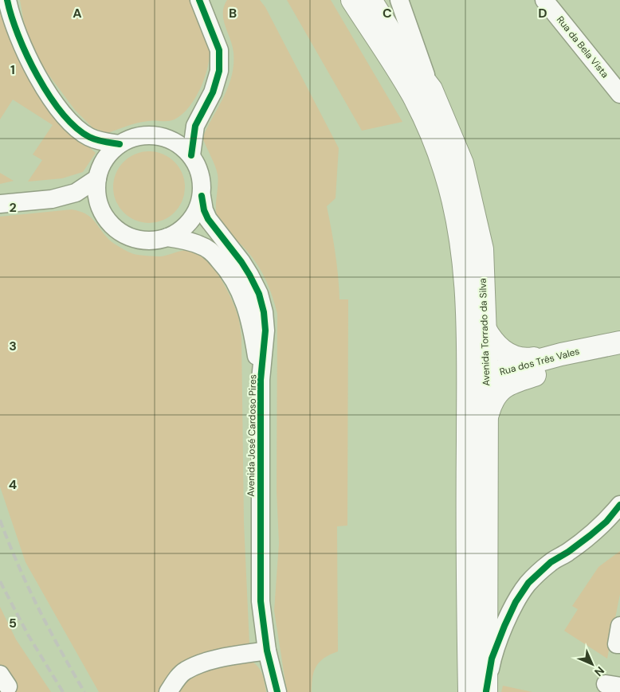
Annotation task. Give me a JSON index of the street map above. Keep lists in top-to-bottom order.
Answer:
{
  "streets": {
    "main road": ["Avenida Torrado da Silva", "Rua dos Três Vales"],
    "street": ["Rua da Bela Vista", "Avenida José Cardoso Pires"]
  },
  "crossings": [
    ["Avenida Torrado da Silva", "Rua dos Três Vales"]
  ],
  "north": "bottom right",
  "grid": {
    "columns": [
      "A",
      "B",
      "C",
      "D"
    ],
    "rows": [
      "1",
      "2",
      "3",
      "4",
      "5"
    ]
  }
}
